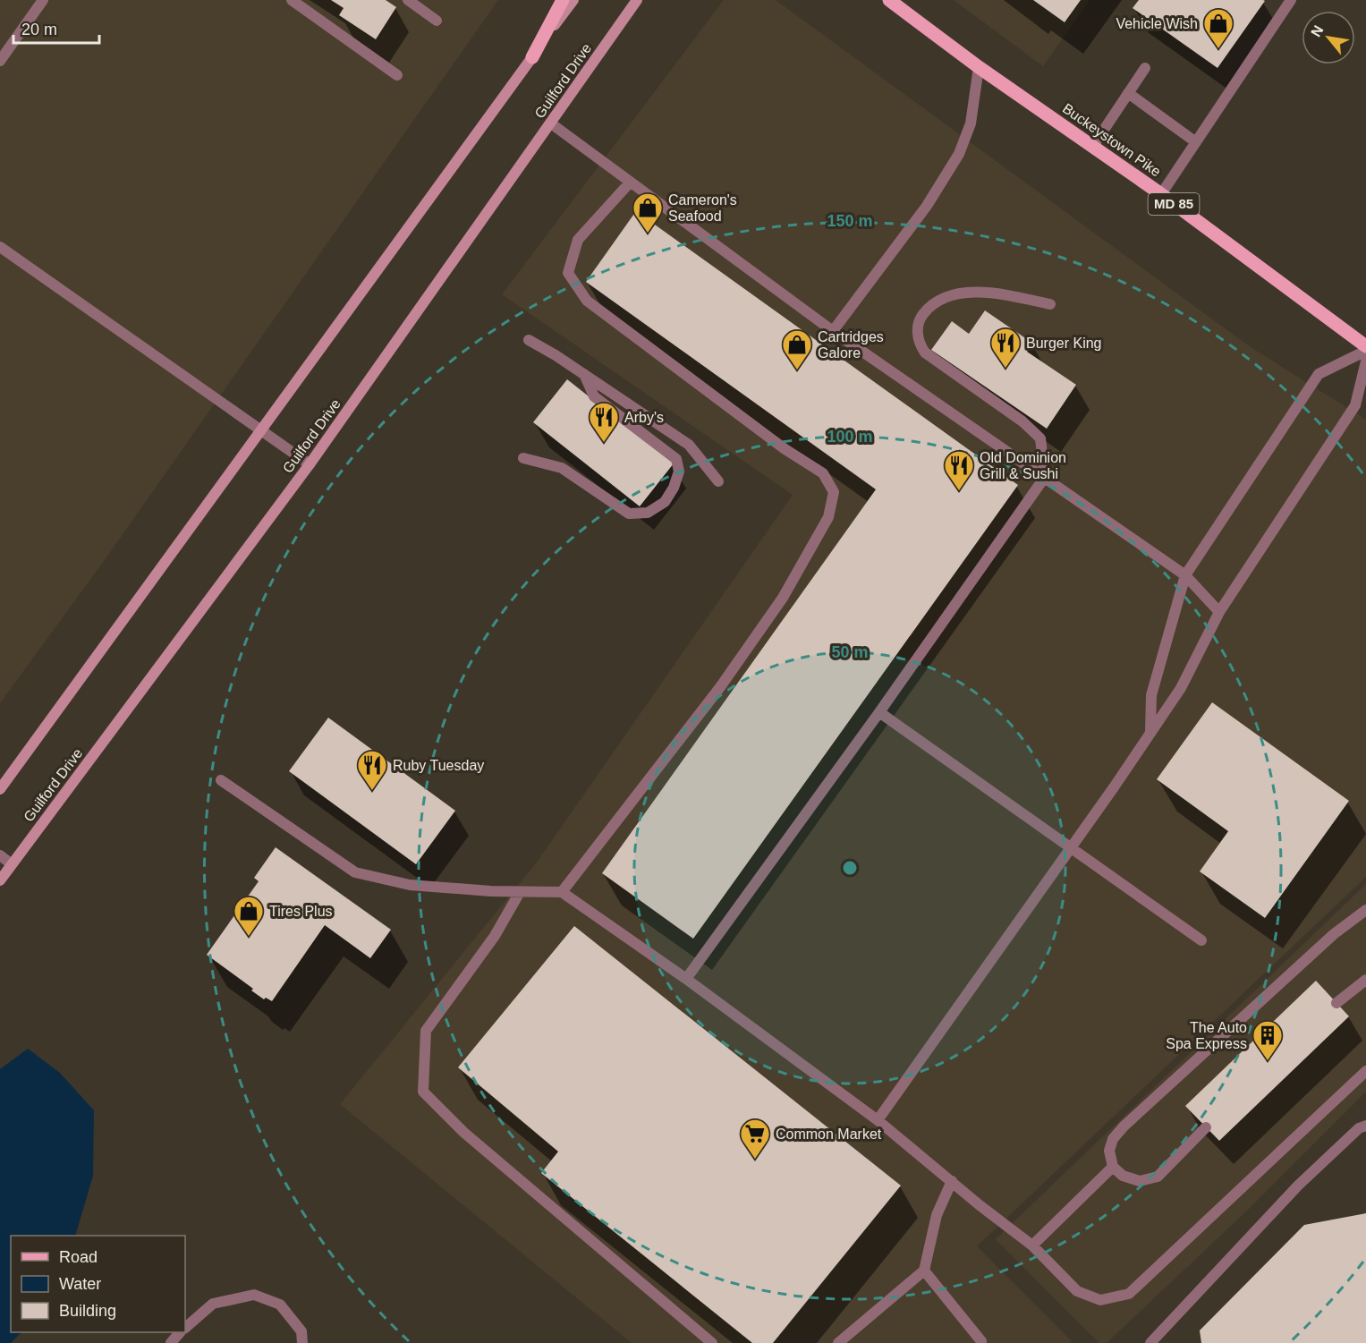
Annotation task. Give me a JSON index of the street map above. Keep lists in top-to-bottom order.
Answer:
{
  "streets": {
    "main road": ["Guilford Drive", "Buckeystown Pike", "MD 85"]
  },
  "places": {
    "shop": [
      "Vehicle Wish",
      "Cameron's Seafood",
      "Cartridges Galore",
      "Tires Plus"
    ],
    "restaurant": [
      "Burger King",
      "Arby's",
      "Old Dominion Grill & Sushi",
      "Ruby Tuesday"
    ],
    "building": ["The Auto Spa Express"],
    "supermarket": ["Common Market"]
  },
  "legend": ["Road", "Water", "Building"],
  "scale_bar": "20 m",
  "north": "top left",
  "rings": ["150 m", "100 m", "50 m"]
}
